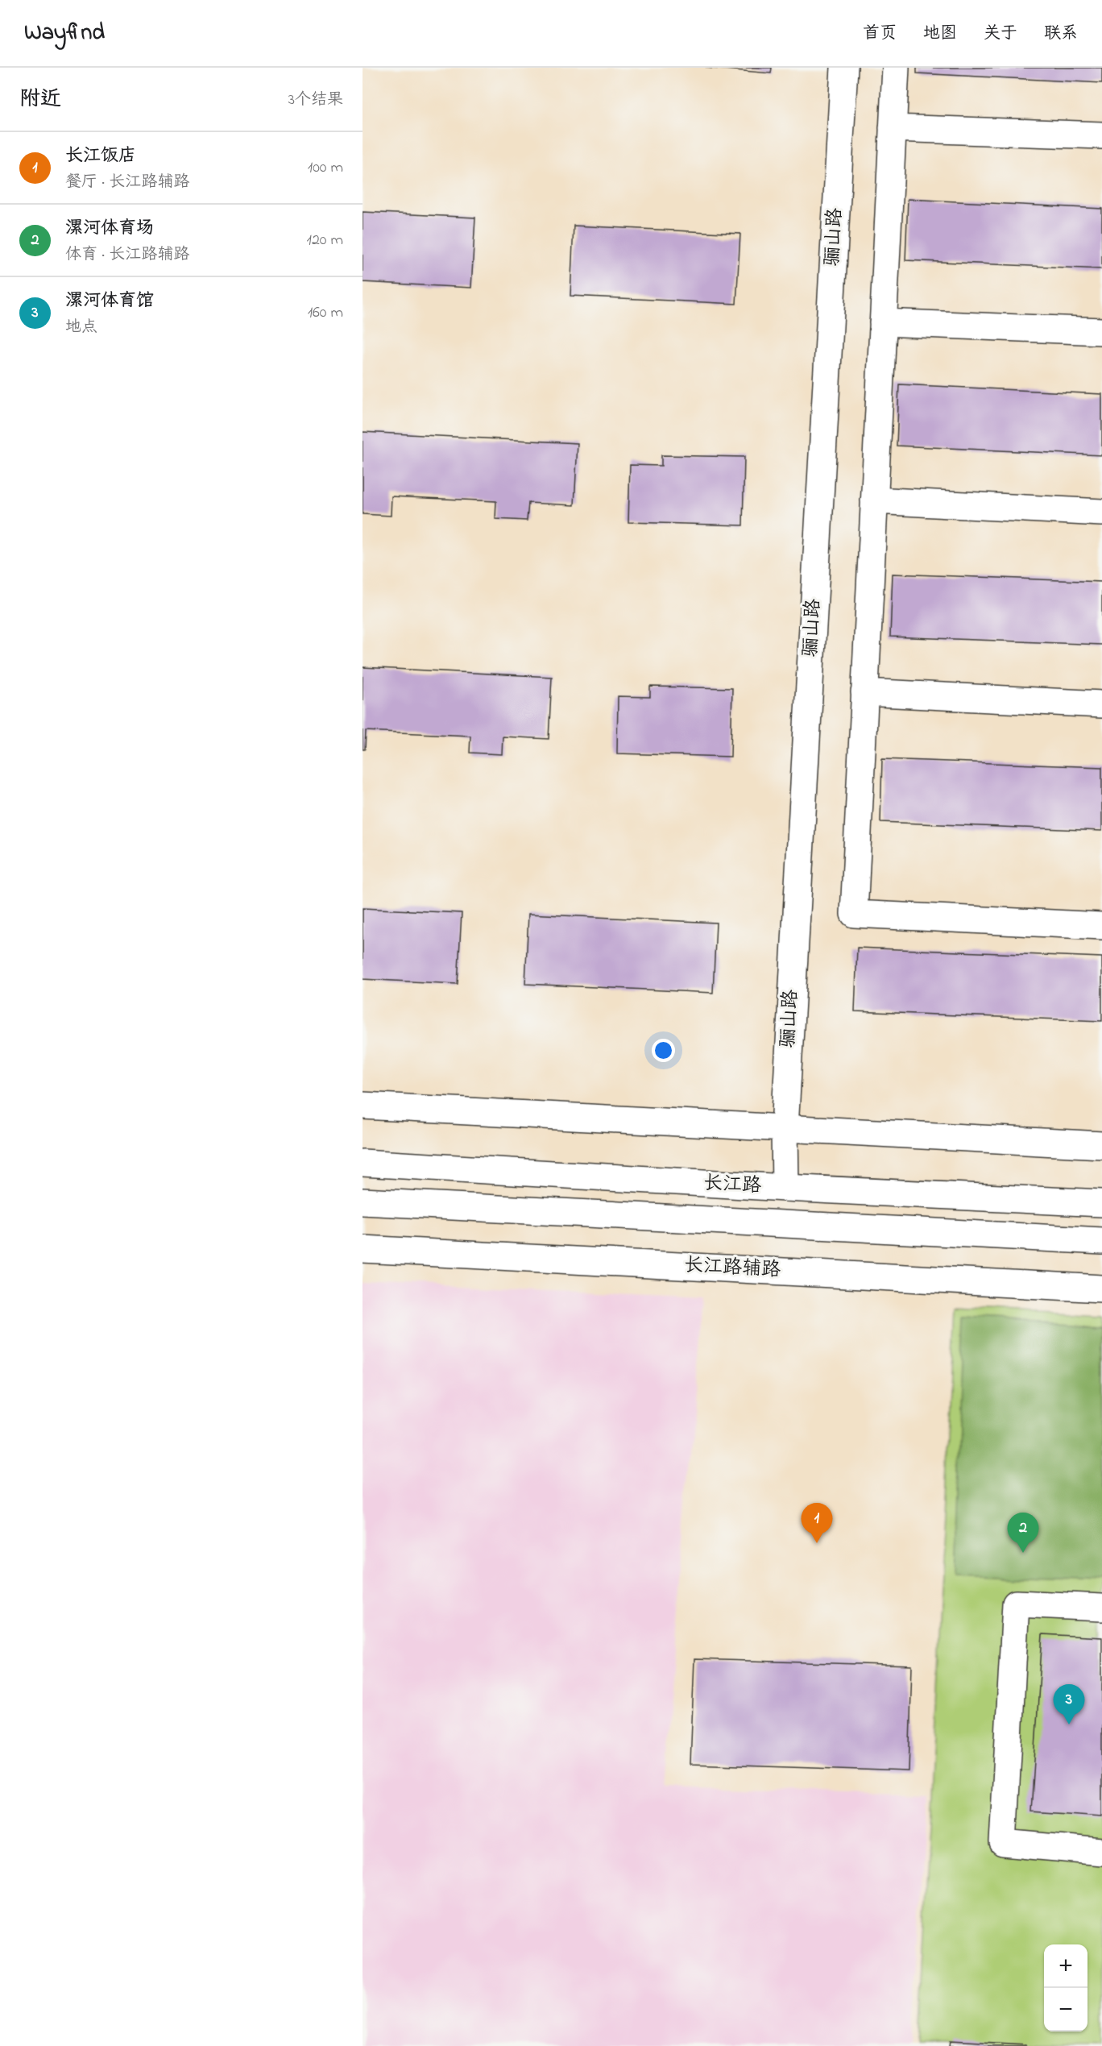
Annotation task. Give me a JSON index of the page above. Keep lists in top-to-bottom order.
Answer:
{
  "streets": {
    "street": ["骊山路", "长江路", "长江路辅路"]
  },
  "crossings": [
    ["骊山路", "长江路"]
  ],
  "page": {
    "header": "Wayfind",
    "nav": [
      "首页",
      "地图",
      "关于",
      "联系"
    ],
    "heading": ["附近", "3个结果"],
    "list": [
      {
        "mark": "1",
        "name": "长江饭店",
        "note": "餐厅 · 长江路辅路",
        "value": "100 m"
      },
      {
        "mark": "2",
        "name": "漯河体育场",
        "note": "体育 · 长江路辅路",
        "value": "120 m"
      },
      {
        "mark": "3",
        "name": "漯河体育馆",
        "note": "地点",
        "value": "160 m"
      }
    ],
    "pins": ["1", "2", "3"],
    "map_buttons": ["+", "−"]
  }
}
